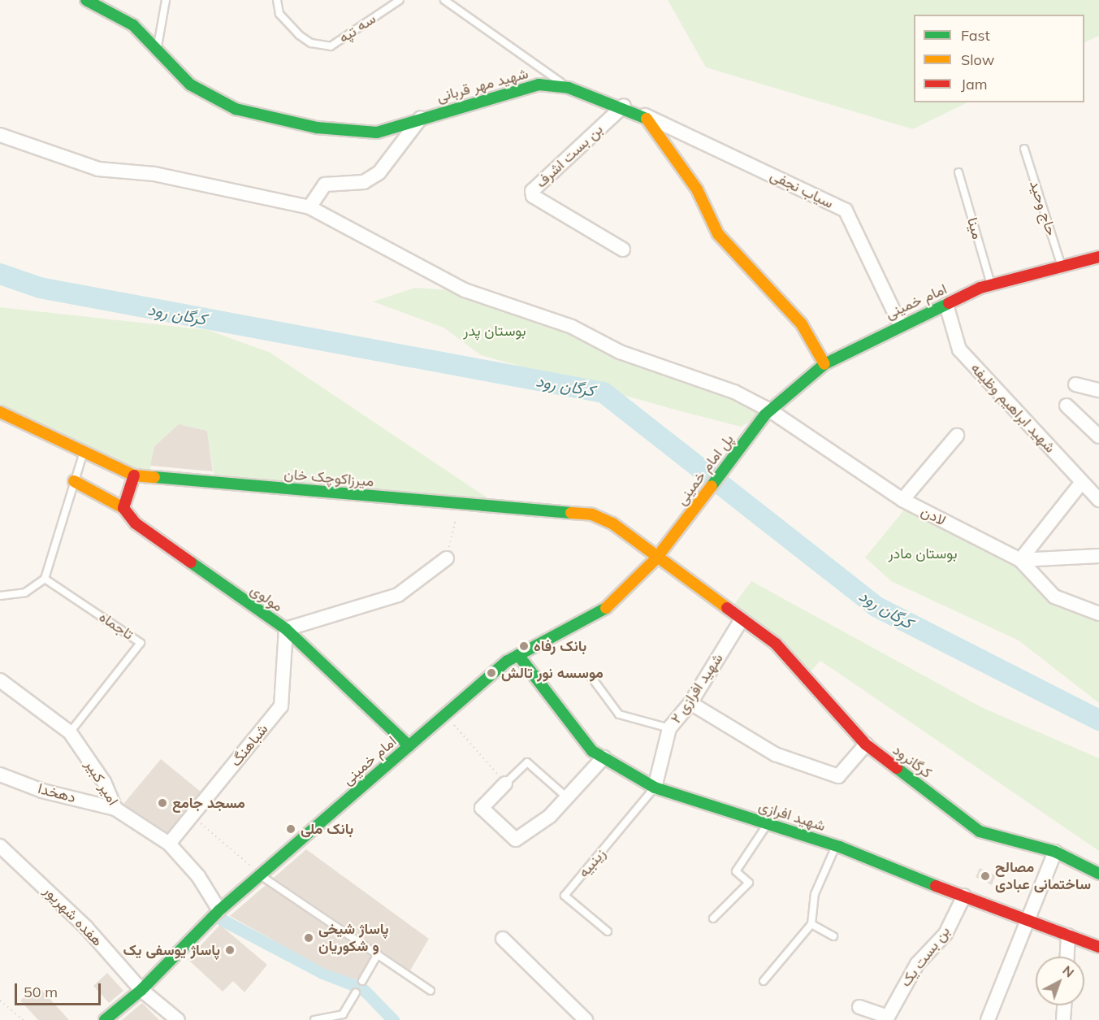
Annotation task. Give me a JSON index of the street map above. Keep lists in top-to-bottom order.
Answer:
{
  "streets": {
    "street": [
      "شهید مهر قربانی",
      "بن بست اشرف",
      "سیاب نجفی",
      "امام خمینی",
      "شهید ابراهیم وظیفه",
      "پل امام خمینی",
      "میرزاکوچک خان",
      "لادن",
      "مولوی",
      "شهید افرازی ۲",
      "شباهنگ",
      "کرگانرود",
      "امیر کبیر",
      "دهخدا",
      "شهید افرازی",
      "هفده شهریور",
      "بن بست یک"
    ],
    "lane": [
      "سه تپه",
      "حاج وحید",
      "مینا",
      "تاجماه",
      "زینبیه"
    ]
  },
  "crossings": [
    ["شهید مهر قربانی", "بن بست اشرف"],
    ["شهید مهر قربانی", "سیاب نجفی"],
    ["شهید مهر قربانی", "امام خمینی"],
    ["سیاب نجفی", "امام خمینی"],
    ["حاج وحید", "امام خمینی"],
    ["مینا", "امام خمینی"],
    ["امام خمینی", "شهید ابراهیم وظیفه"],
    ["امام خمینی", "پل امام خمینی"],
    ["امام خمینی", "میرزاکوچک خان"],
    ["امام خمینی", "لادن"],
    ["امام خمینی", "مولوی"],
    ["امام خمینی", "امیر کبیر"],
    ["امام خمینی", "شهید افرازی"],
    ["امام خمینی", "هفده شهریور"],
    ["پل امام خمینی", "لادن"],
    ["میرزاکوچک خان", "شهید افرازی ۲"],
    ["میرزاکوچک خان", "کرگانرود"],
    ["مولوی", "شباهنگ"],
    ["تاجماه", "امیر کبیر"],
    ["شهید افرازی ۲", "کرگانرود"],
    ["شهید افرازی ۲", "شهید افرازی"],
    ["شهید افرازی ۲", "زینبیه"],
    ["شباهنگ", "امیر کبیر"],
    ["امیر کبیر", "دهخدا"],
    ["شهید افرازی", "زینبیه"],
    ["شهید افرازی", "بن بست یک"]
  ],
  "water": ["کرگان رود"],
  "parks": ["بوستان پدر", "بوستان مادر"],
  "places": [
    "بانک رفاه",
    "موسسه نور تالش",
    "مسجد جامع",
    "بانک ملی",
    "مصالح ساختمانی عبادی",
    "پاساژ شیخی و شکوریان",
    "پاساژ یوسفی یک"
  ],
  "legend": ["Fast", "Slow", "Jam"],
  "scale_bar": "50 m",
  "north": "top right"
}
